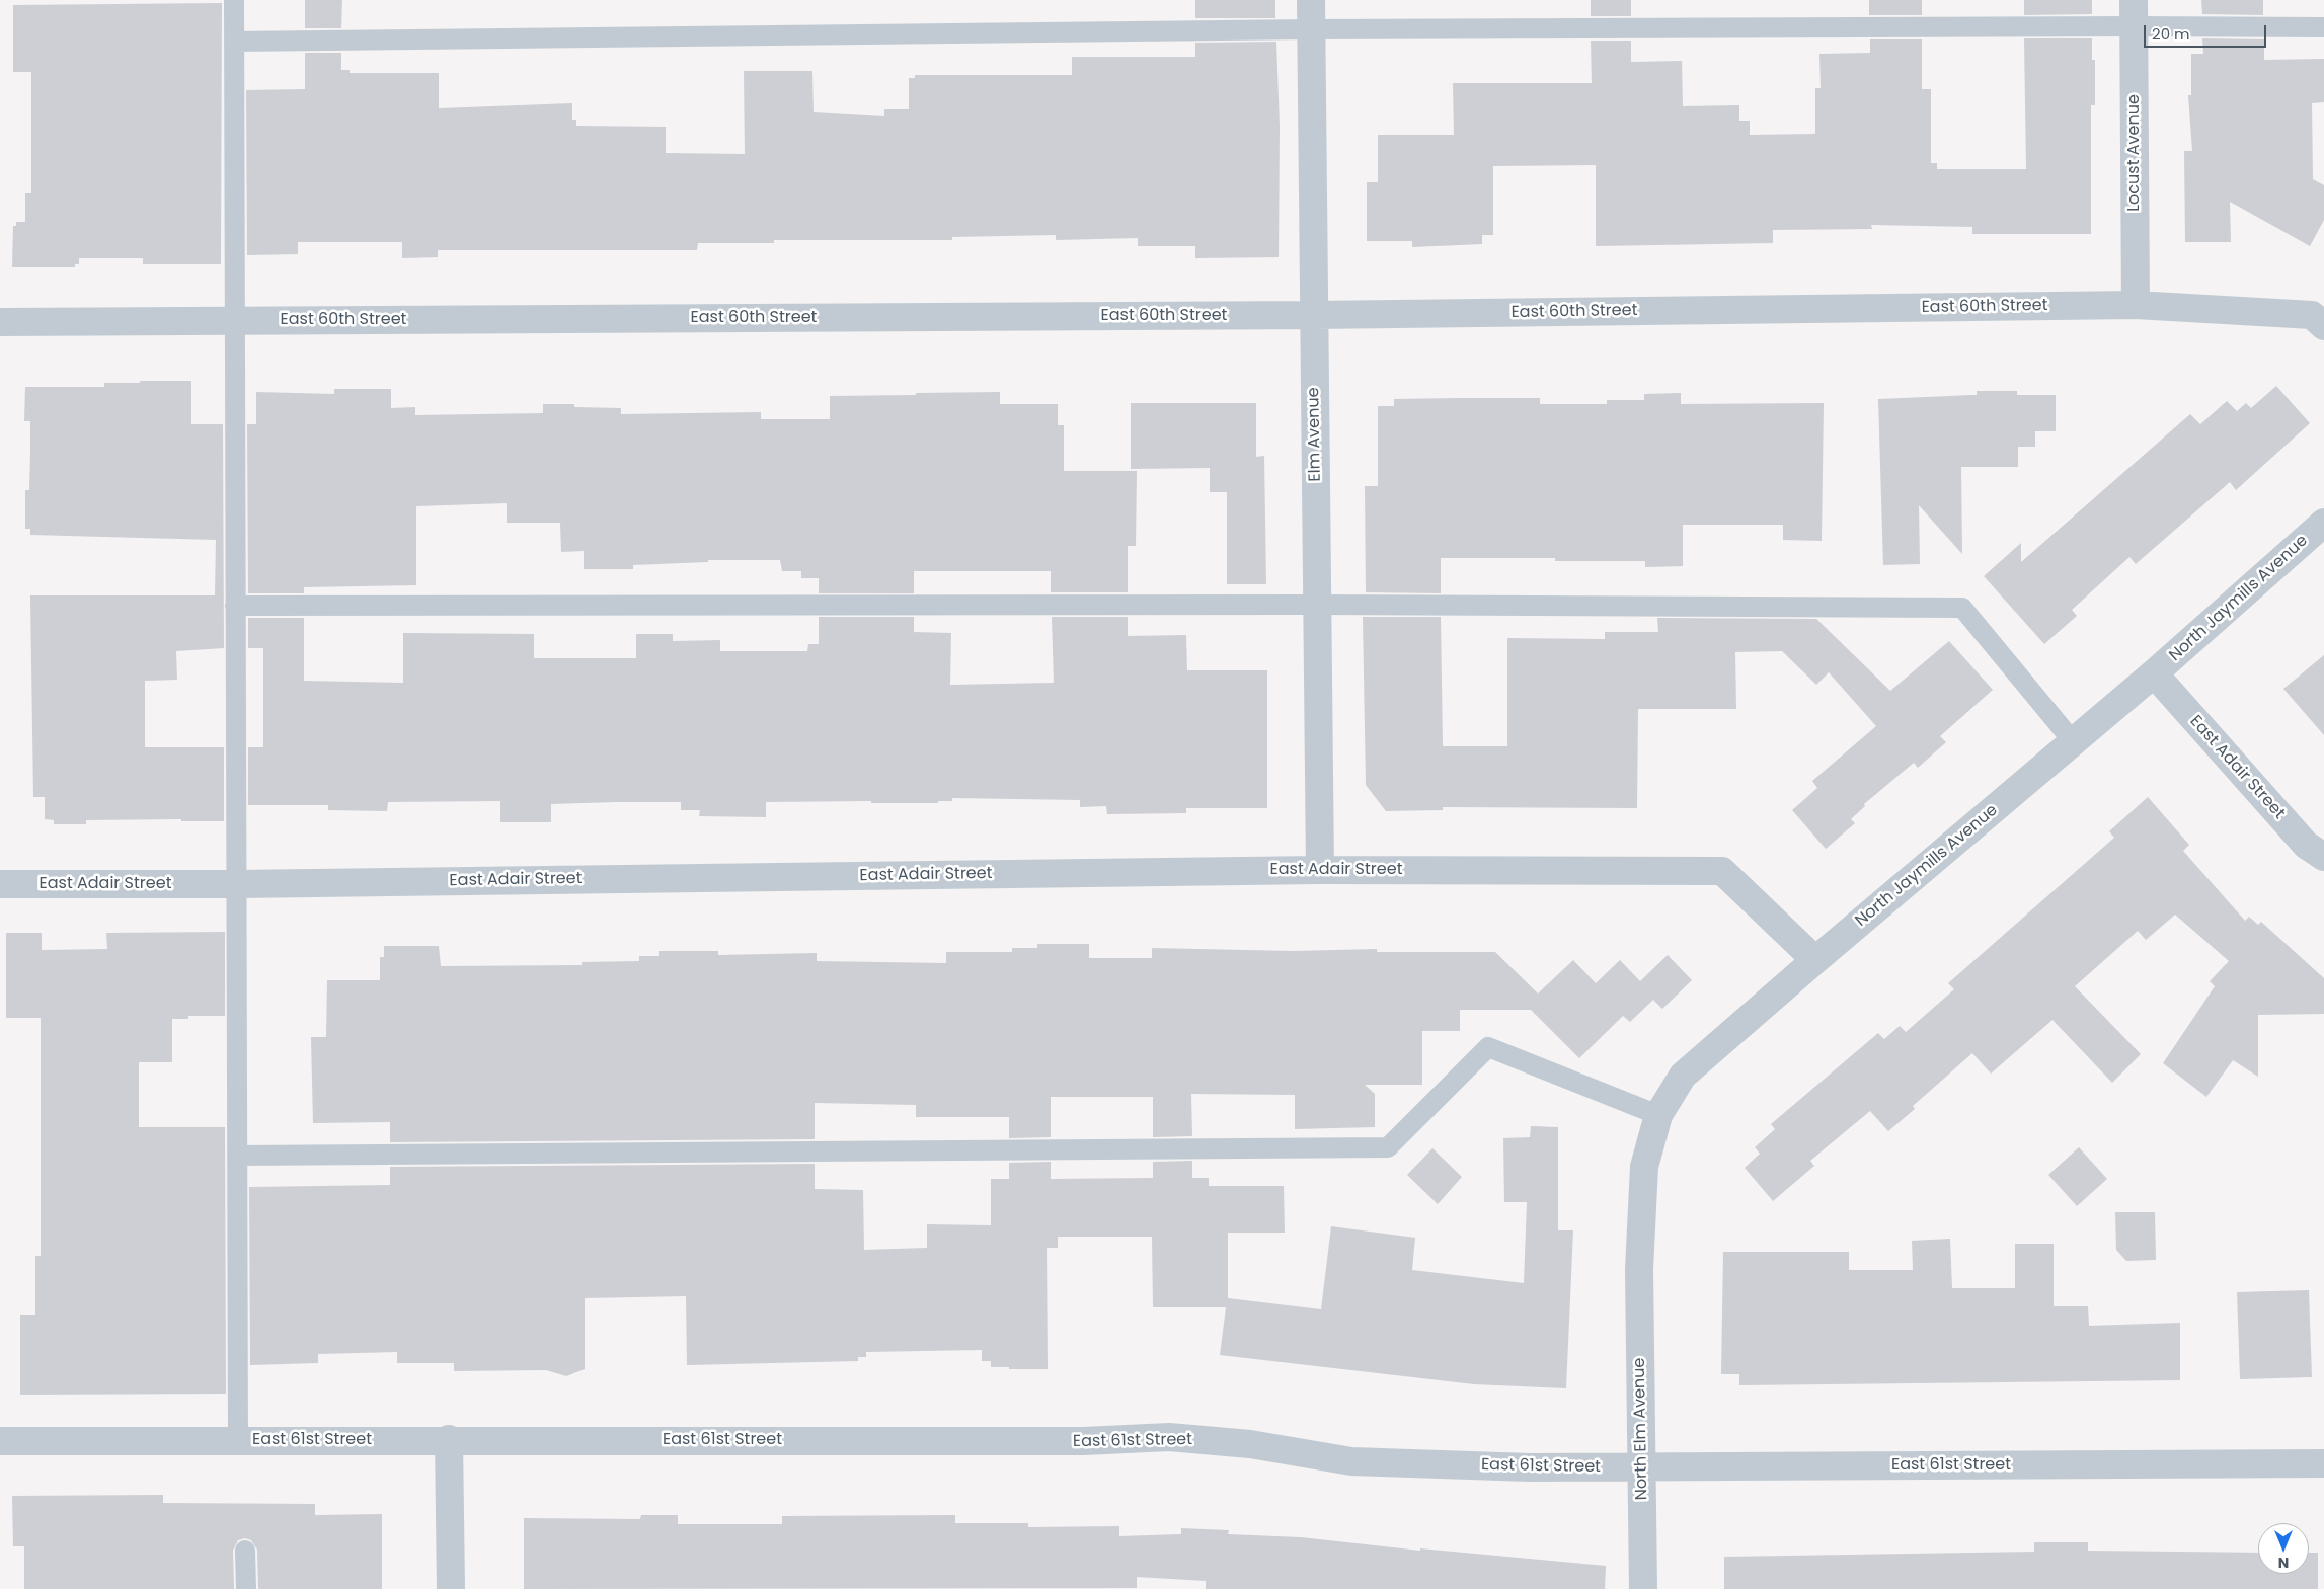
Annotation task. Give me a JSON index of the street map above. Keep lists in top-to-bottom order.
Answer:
{
  "streets": {
    "street": [
      "Locust Avenue",
      "East 60th Street",
      "Elm Avenue",
      "North Jaymills Avenue",
      "East Adair Street",
      "North Elm Avenue",
      "East 61st Street"
    ]
  },
  "crossings": [
    ["Locust Avenue", "East 60th Street"],
    ["East 60th Street", "Elm Avenue"],
    ["Elm Avenue", "East Adair Street"],
    ["North Jaymills Avenue", "East Adair Street"],
    ["North Jaymills Avenue", "North Elm Avenue"],
    ["North Elm Avenue", "East 61st Street"]
  ],
  "scale_bar": "20 m",
  "north": "bottom"
}
